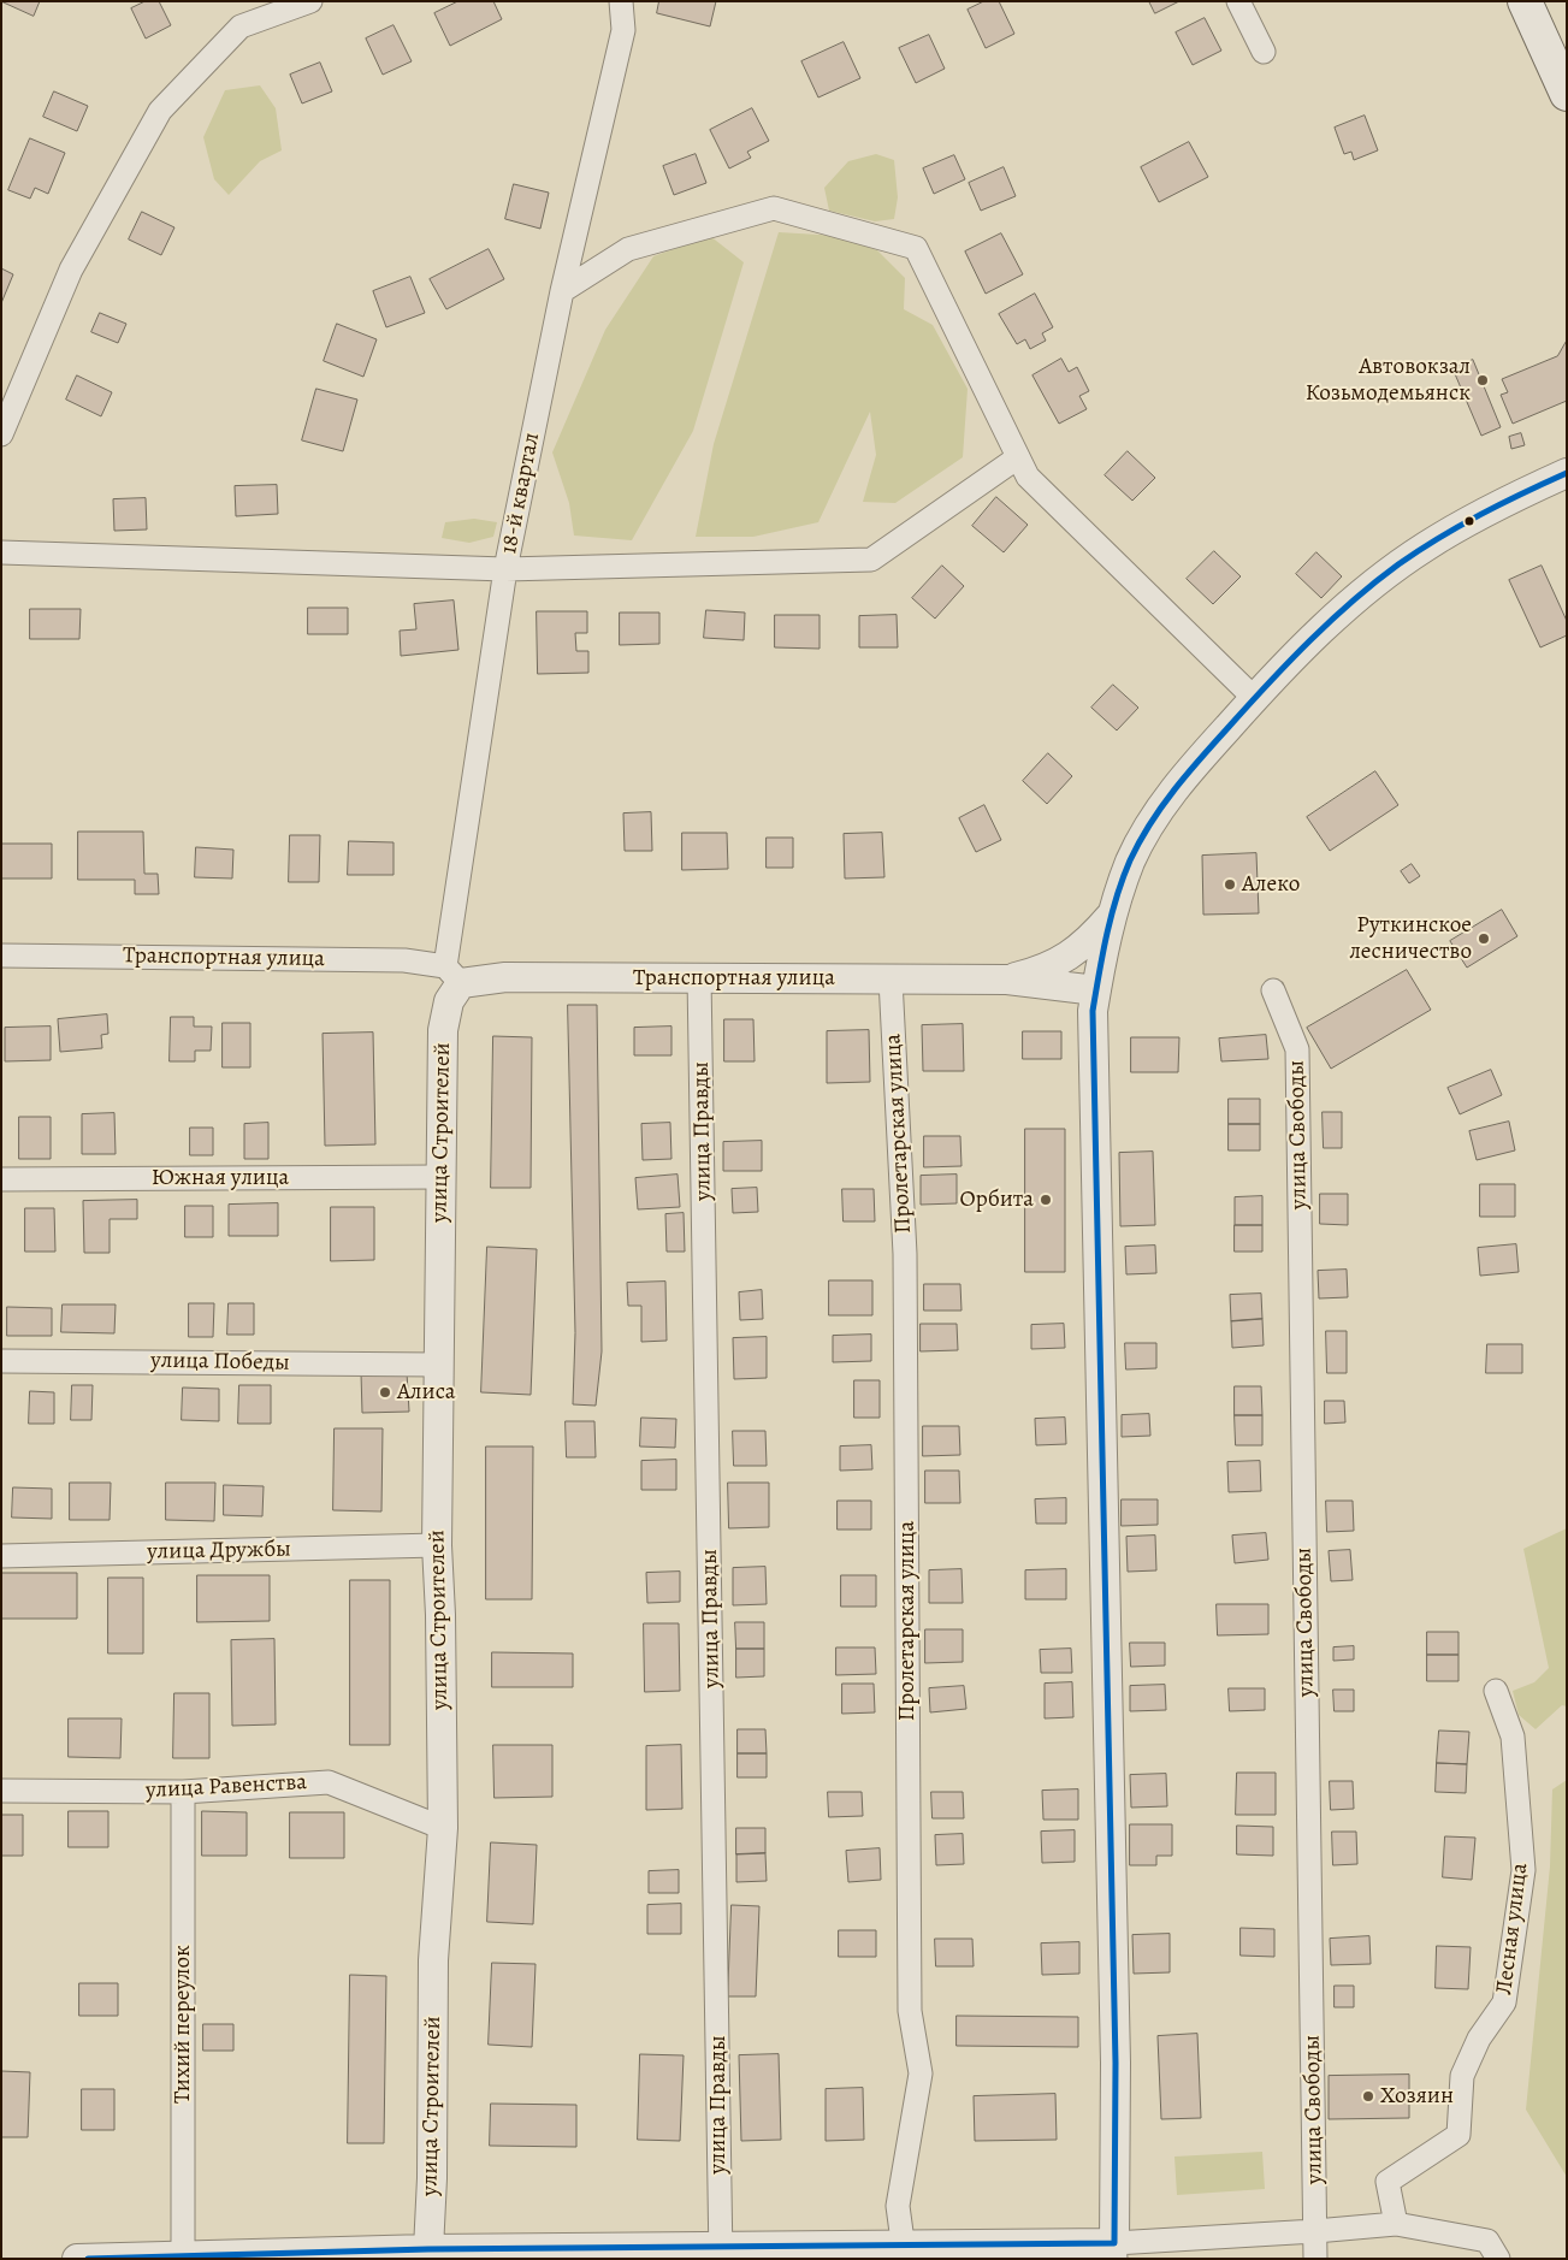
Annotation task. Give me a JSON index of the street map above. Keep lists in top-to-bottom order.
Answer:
{
  "streets": {
    "street": [
      "18-й квартал",
      "Транспортная улица",
      "улица Правды",
      "улица Строителей",
      "Пролетарская улица",
      "улица Свободы",
      "Южная улица",
      "улица Победы",
      "улица Дружбы",
      "улица Равенства",
      "Лесная улица",
      "Тихий переулок"
    ]
  },
  "crossings": [
    ["18-й квартал", "Транспортная улица"],
    ["18-й квартал", "улица Строителей"],
    ["Транспортная улица", "улица Правды"],
    ["Транспортная улица", "улица Строителей"],
    ["Транспортная улица", "Пролетарская улица"],
    ["улица Строителей", "Южная улица"],
    ["улица Строителей", "улица Победы"],
    ["улица Строителей", "улица Дружбы"],
    ["улица Строителей", "улица Равенства"],
    ["улица Равенства", "Тихий переулок"]
  ],
  "places": [
    "Автовокзал Козьмодемьянск",
    "Алеко",
    "Руткинское лесничество",
    "Орбита",
    "Алиса",
    "Хозяин"
  ]
}
